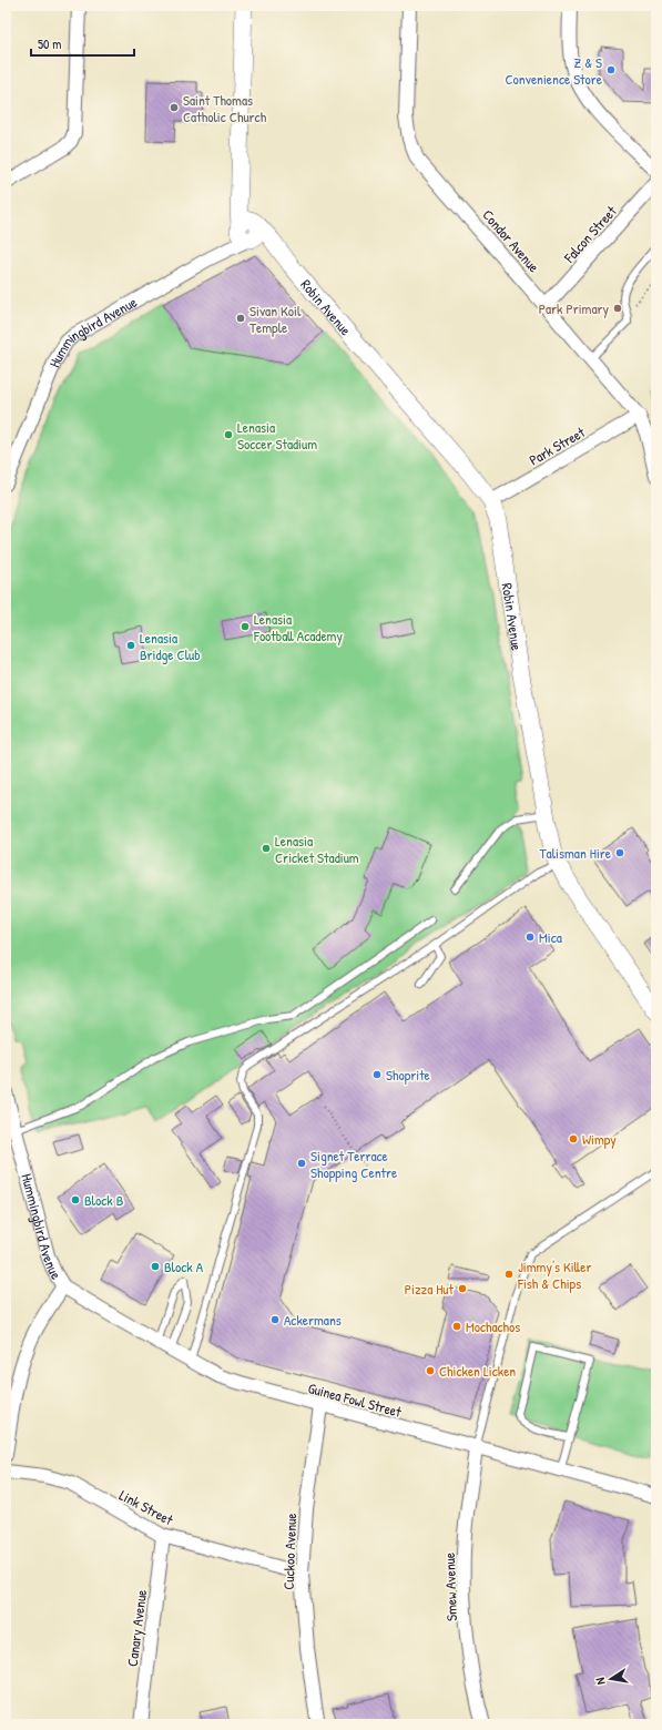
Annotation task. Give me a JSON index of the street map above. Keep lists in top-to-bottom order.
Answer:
{
  "streets": {
    "street": [
      "Falcon Street",
      "Condor Avenue",
      "Robin Avenue",
      "Hummingbird Avenue",
      "Park Street",
      "Guinea Fowl Street",
      "Link Street",
      "Cuckoo Avenue",
      "Smew Avenue",
      "Canary Avenue"
    ]
  },
  "crossings": [
    ["Falcon Street", "Condor Avenue"],
    ["Condor Avenue", "Park Street"],
    ["Robin Avenue", "Hummingbird Avenue"],
    ["Robin Avenue", "Park Street"],
    ["Hummingbird Avenue", "Guinea Fowl Street"],
    ["Guinea Fowl Street", "Cuckoo Avenue"],
    ["Guinea Fowl Street", "Smew Avenue"],
    ["Link Street", "Cuckoo Avenue"],
    ["Link Street", "Canary Avenue"]
  ],
  "places": [
    "Z & S Convenience Store",
    "Saint Thomas Catholic Church",
    "Park Primary",
    "Sivan Koil Temple",
    "Lenasia Soccer Stadium",
    "Lenasia Football Academy",
    "Lenasia Bridge Club",
    "Lenasia Cricket Stadium",
    "Talisman Hire",
    "Mica",
    "Shoprite",
    "Wimpy",
    "Signet Terrace Shopping Centre",
    "Block B",
    "Block A",
    "Jimmy's Killer Fish & Chips",
    "Pizza Hut",
    "Ackermans",
    "Mochachos",
    "Chicken Licken"
  ],
  "scale_bar": "50 m",
  "north": "left"
}
